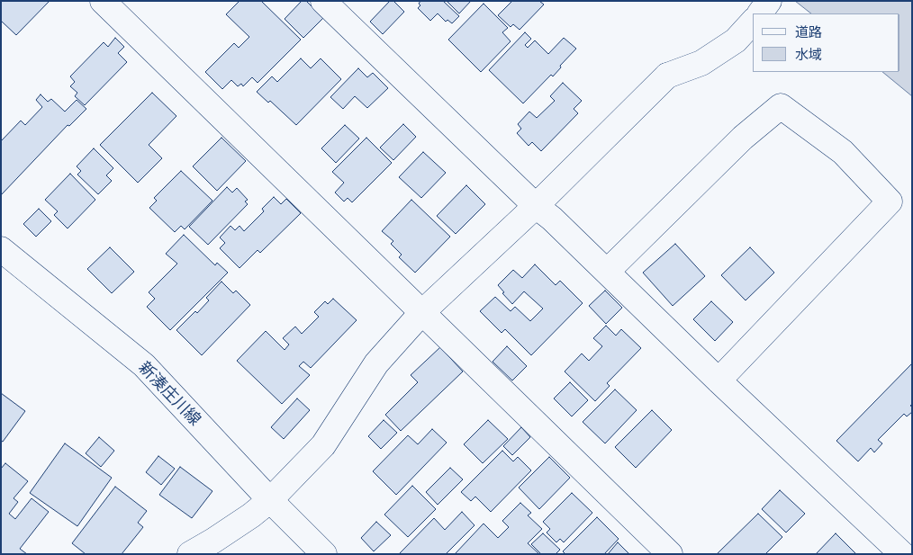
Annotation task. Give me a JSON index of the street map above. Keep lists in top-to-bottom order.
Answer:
{
  "streets": {
    "street": ["新湊庄川線"]
  },
  "legend": ["道路", "水域"]
}
